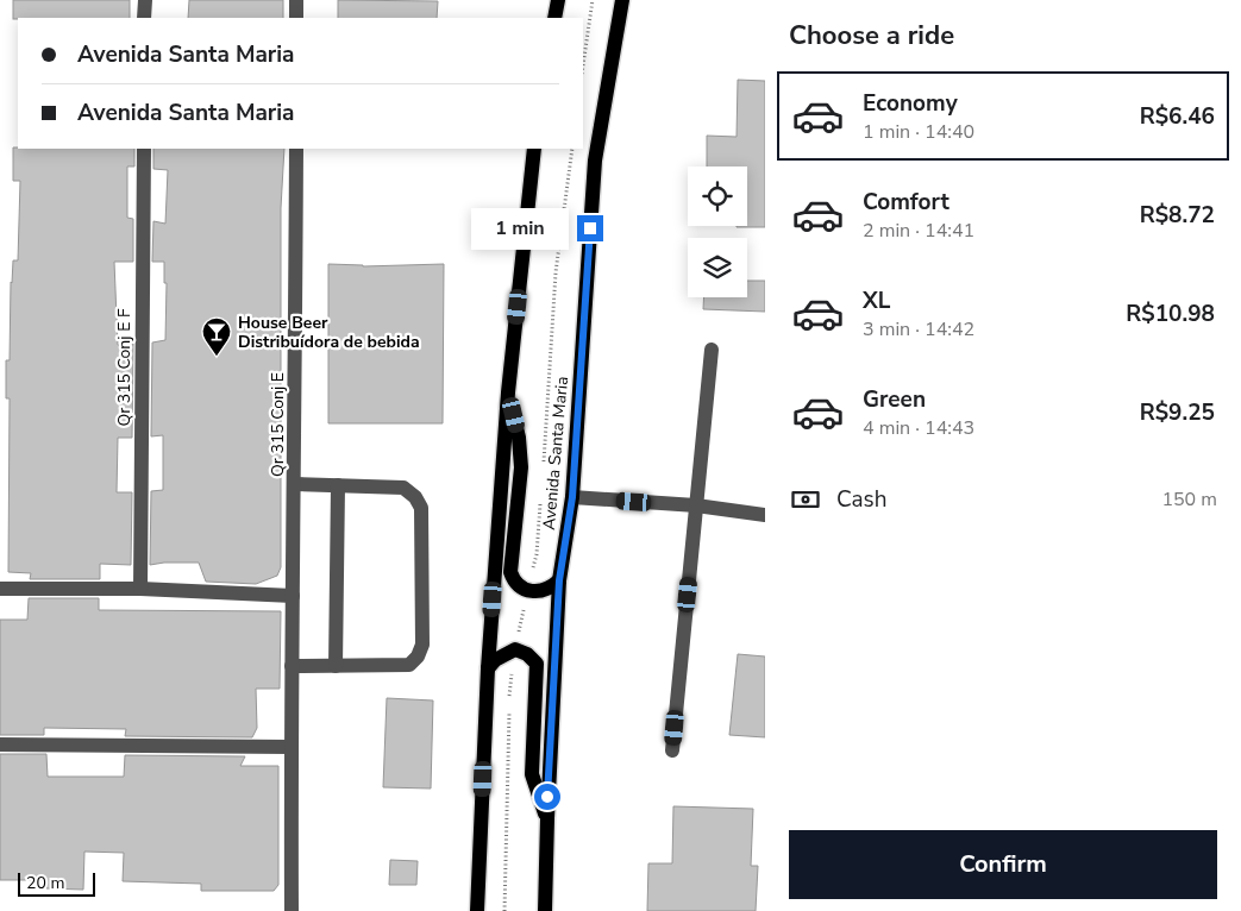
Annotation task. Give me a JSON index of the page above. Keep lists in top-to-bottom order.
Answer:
{
  "streets": {
    "main road": ["Avenida Santa Maria"],
    "street": ["Qr 315 Conj E F", "Qr 315 Conj E"]
  },
  "places": {
    "bar": ["House Beer Distribuídora de bebida"]
  },
  "scale_bar": "20 m",
  "page": {
    "heading": "Choose a ride",
    "banner": ["Avenida Santa Maria", "Avenida Santa Maria"],
    "list": [
      {
        "name": "Economy",
        "note": "1 min · 14:40",
        "value": "R$6.46"
      },
      {
        "name": "Comfort",
        "note": "2 min · 14:41",
        "value": "R$8.72"
      },
      {
        "name": "XL",
        "note": "3 min · 14:42",
        "value": "R$10.98"
      },
      {
        "name": "Green",
        "note": "4 min · 14:43",
        "value": "R$9.25"
      }
    ],
    "bubble": "1 min",
    "pay": ["Cash", "150 m"],
    "buttons": "Confirm",
    "scale": "20 m"
  }
}
